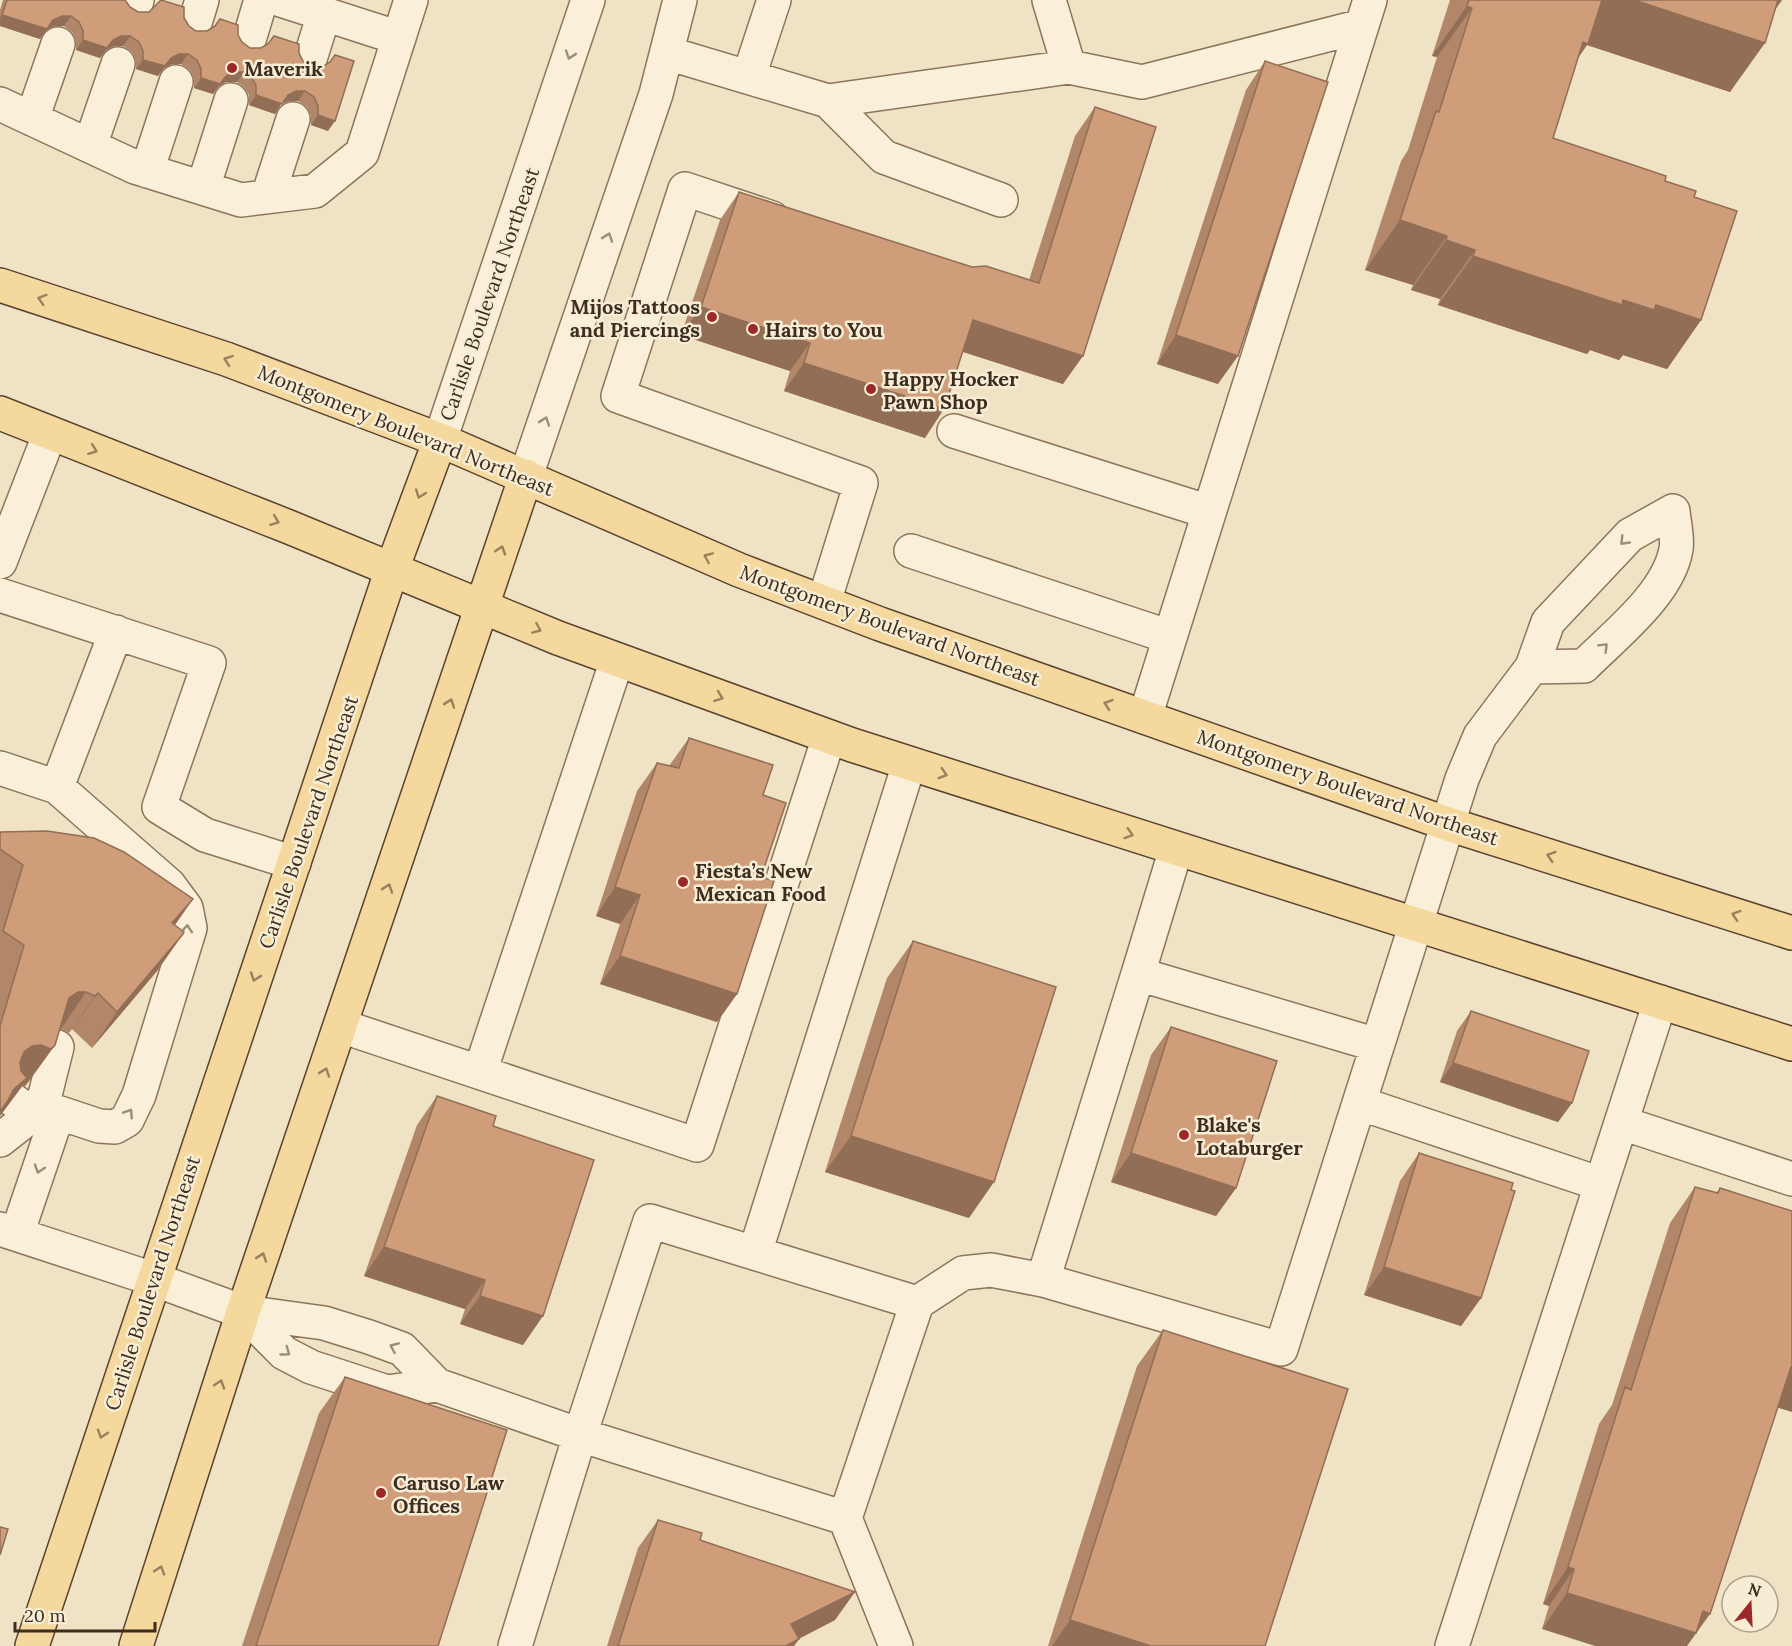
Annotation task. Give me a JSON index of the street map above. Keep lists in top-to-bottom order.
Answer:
{
  "streets": {
    "main road": ["Carlisle Boulevard Northeast", "Montgomery Boulevard Northeast"]
  },
  "crossings": [
    ["Carlisle Boulevard Northeast", "Montgomery Boulevard Northeast"]
  ],
  "places": [
    "Maverik",
    "Mijos Tattoos and Piercings",
    "Hairs to You",
    "Happy Hocker Pawn Shop",
    "Fiesta’s New Mexican Food",
    "Blake's Lotaburger",
    "Caruso Law Offices"
  ],
  "scale_bar": "20 m",
  "north": "top"
}
